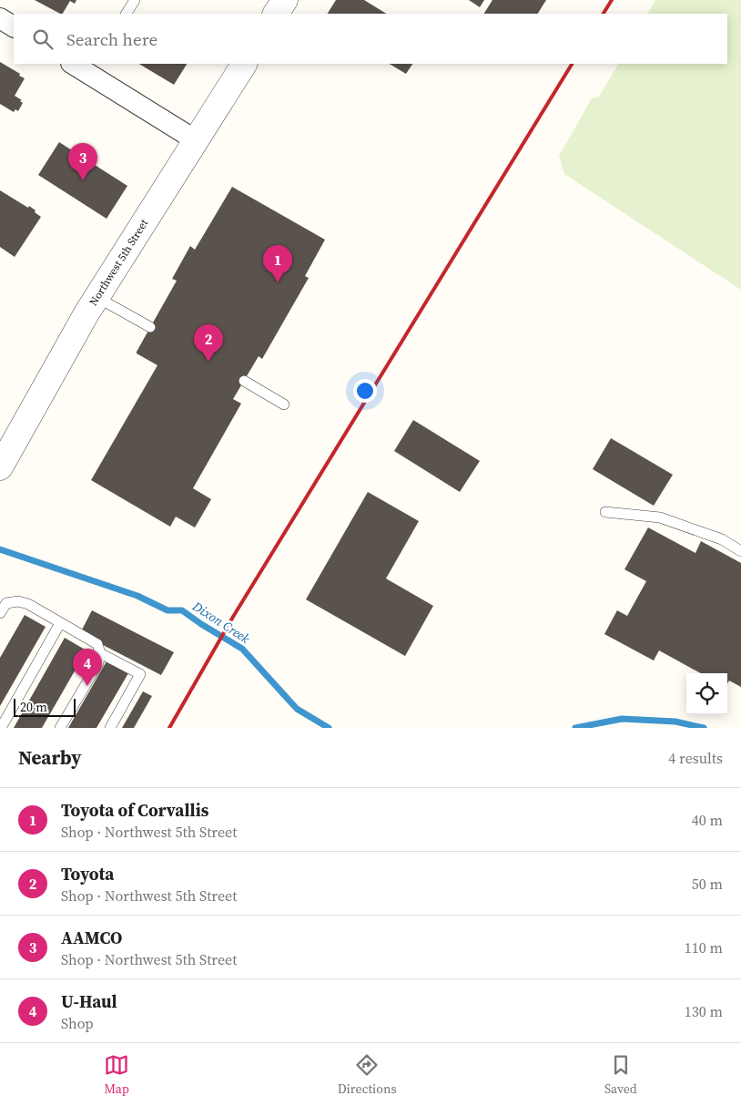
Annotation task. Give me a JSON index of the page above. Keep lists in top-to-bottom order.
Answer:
{
  "streets": {
    "street": ["Northwest 5th Street"]
  },
  "water": ["Dixon Creek"],
  "scale_bar": "20 m",
  "page": {
    "search": "Search here",
    "pins": [
      "3",
      "1",
      "2",
      "4"
    ],
    "scale": "20 m",
    "heading": ["Nearby", "4 results"],
    "list": [
      {
        "mark": "1",
        "name": "Toyota of Corvallis",
        "note": "Shop · Northwest 5th Street",
        "value": "40 m"
      },
      {
        "mark": "2",
        "name": "Toyota",
        "note": "Shop · Northwest 5th Street",
        "value": "50 m"
      },
      {
        "mark": "3",
        "name": "AAMCO",
        "note": "Shop · Northwest 5th Street",
        "value": "110 m"
      },
      {
        "mark": "4",
        "name": "U-Haul",
        "note": "Shop",
        "value": "130 m"
      }
    ],
    "nav": ["Map", "Directions", "Saved"]
  }
}
